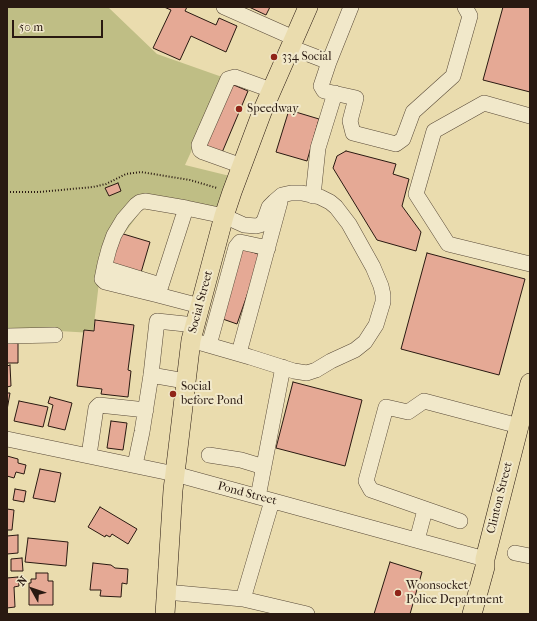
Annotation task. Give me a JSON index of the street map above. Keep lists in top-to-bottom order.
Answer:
{
  "streets": {
    "main road": ["Social Street", "Clinton Street"],
    "street": ["Pond Street"]
  },
  "crossings": [
    ["Social Street", "Pond Street"],
    ["Pond Street", "Clinton Street"]
  ],
  "places": [
    "334 Social",
    "Speedway",
    "Social before Pond",
    "Woonsocket Police Department"
  ],
  "scale_bar": "50 m",
  "north": "top left"
}
